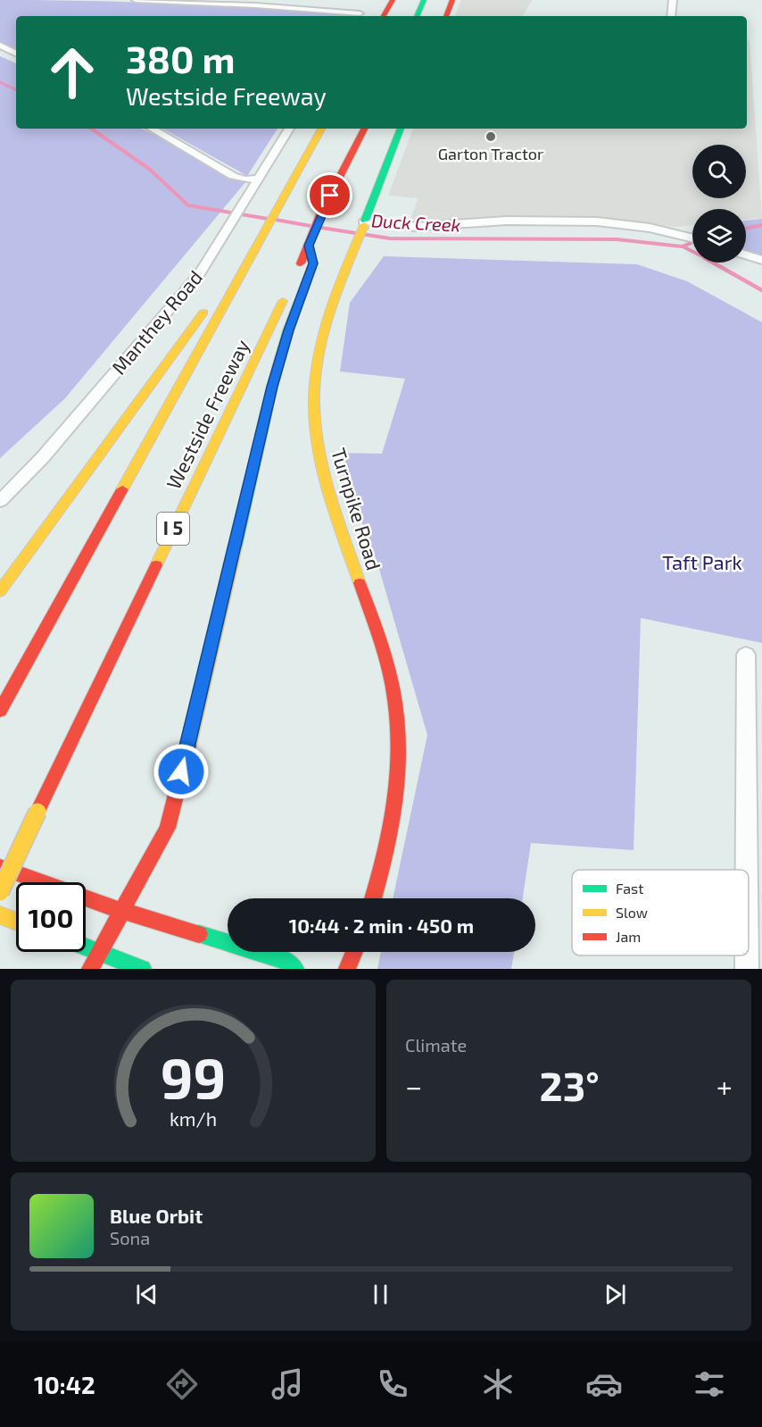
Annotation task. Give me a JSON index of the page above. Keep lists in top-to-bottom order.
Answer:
{
  "streets": {
    "main road": ["Westside Freeway", "Turnpike Road", "I 5"],
    "street": ["Manthey Road"]
  },
  "water": ["Duck Creek"],
  "parks": ["Taft Park"],
  "places": ["Garton Tractor"],
  "legend": ["Fast", "Slow", "Jam"],
  "page": {
    "turn": ["380 m", "Westside Freeway"],
    "limit": "100",
    "trip": "10:44 · 2 min · 450 m",
    "tile": "Climate",
    "heat": ["−", "23°", "+"],
    "song": ["Blue Orbit", "Sona"],
    "tabs": "10:42",
    "gauge": ["99", "km/h"]
  }
}
